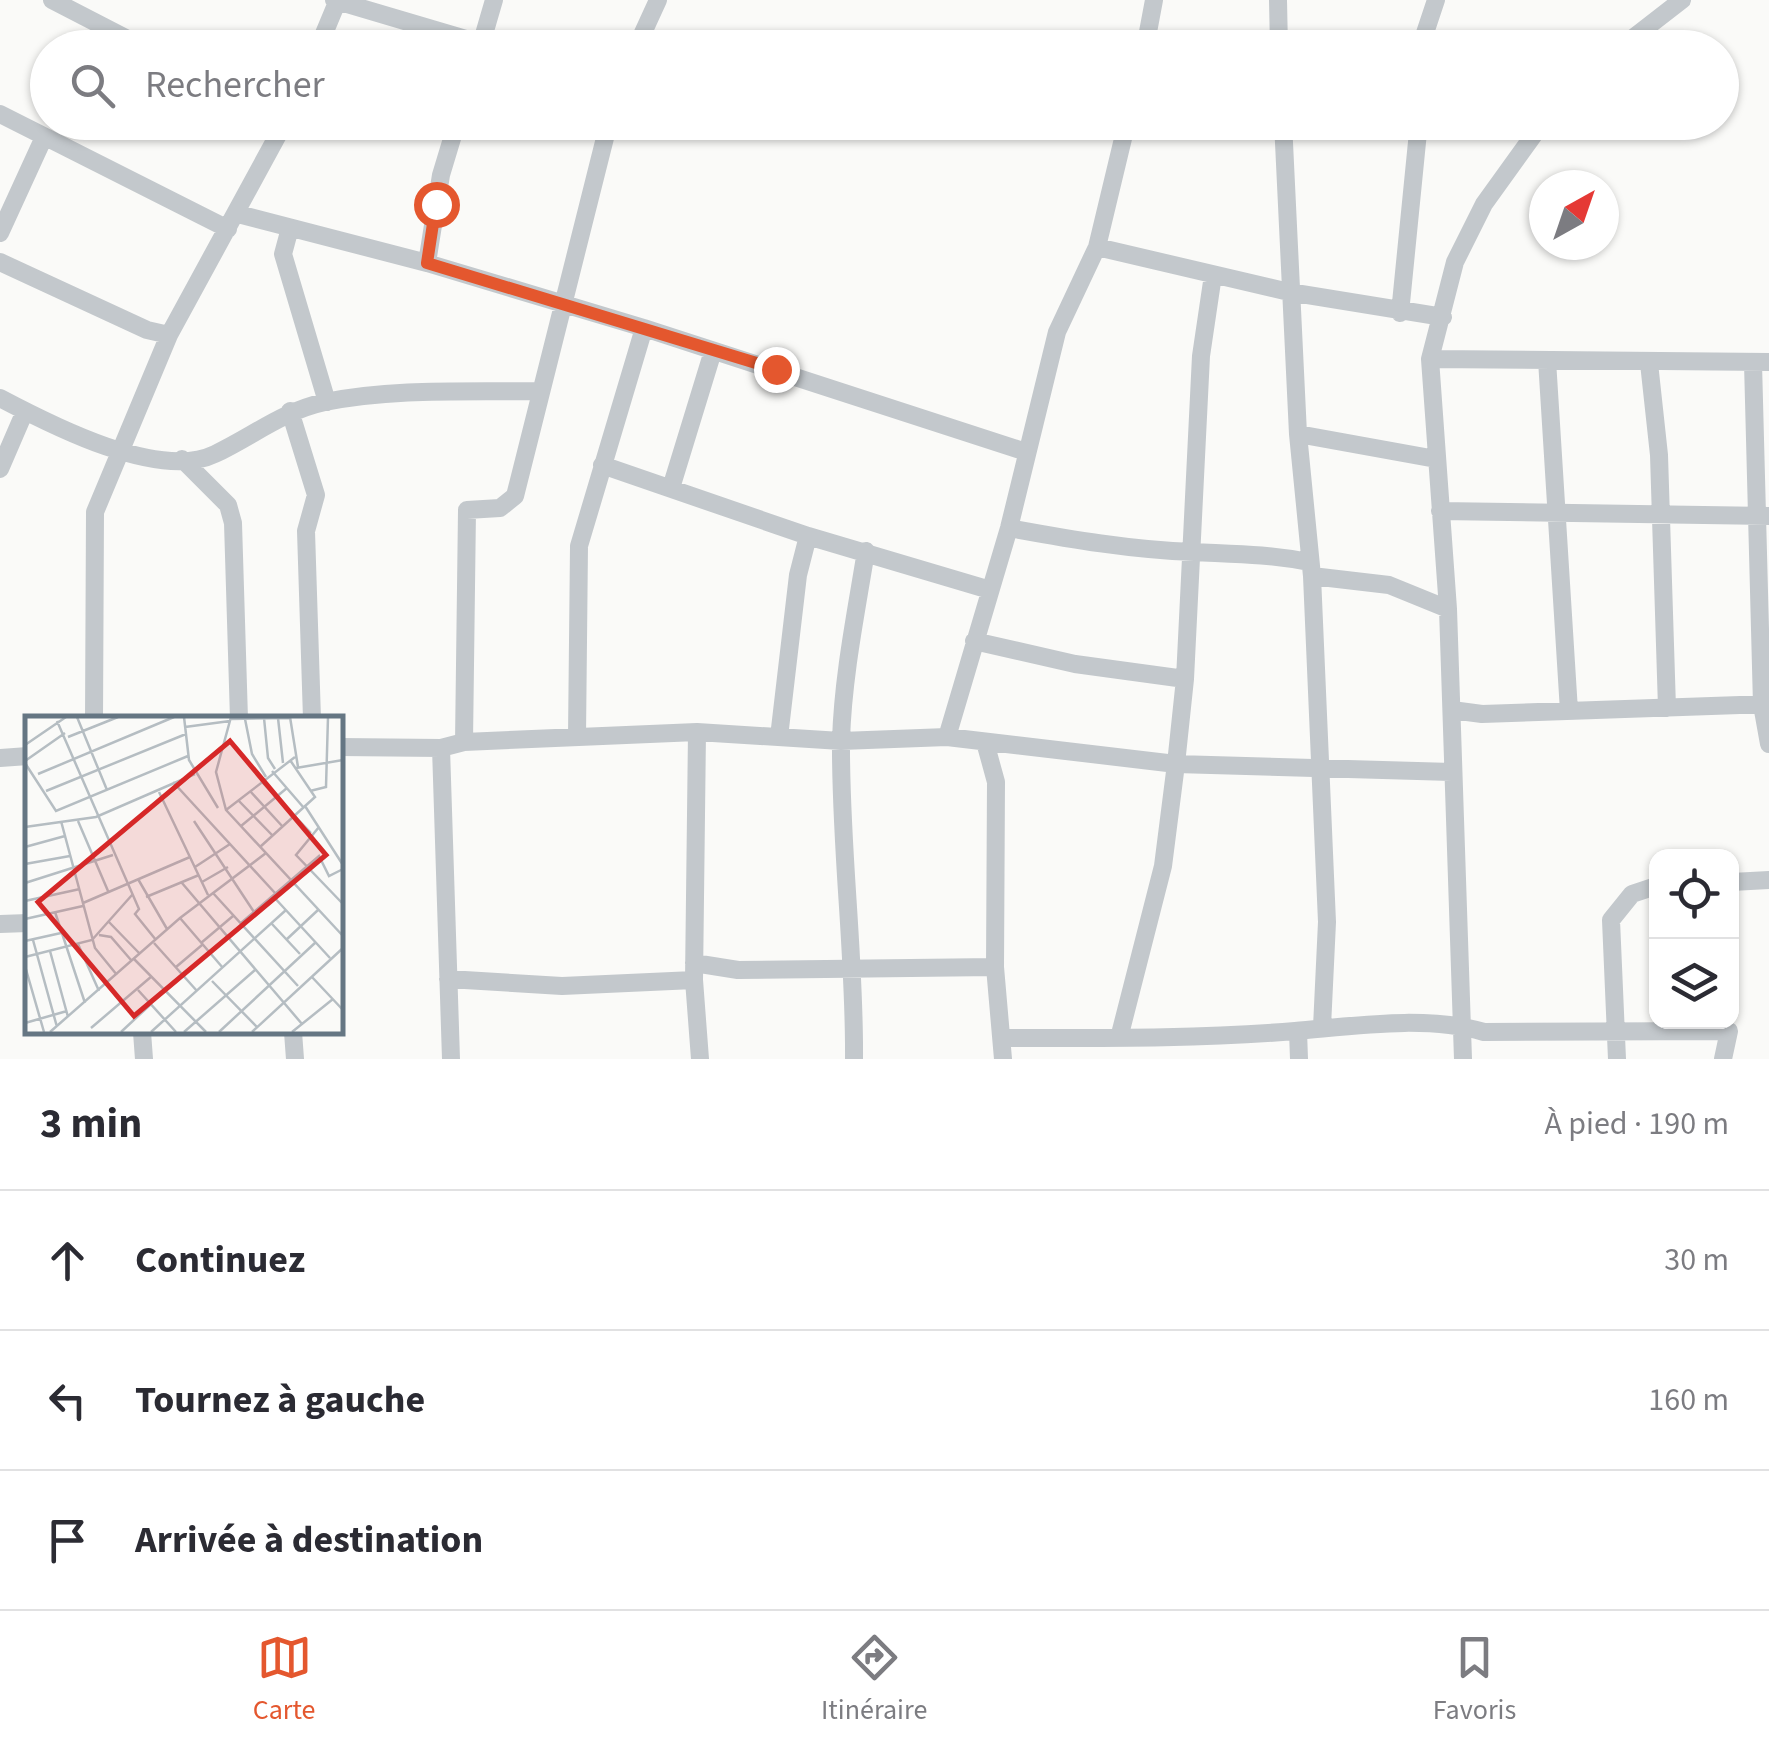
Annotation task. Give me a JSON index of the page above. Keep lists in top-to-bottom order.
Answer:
{
  "north": "top right",
  "page": {
    "search": "Rechercher",
    "heading": ["3 min", "À pied · 190 m"],
    "list": [
      ["Continuez", "30 m"],
      ["Tournez à gauche", "160 m"],
      "Arrivée à destination"
    ],
    "nav": ["Carte", "Itinéraire", "Favoris"]
  }
}
